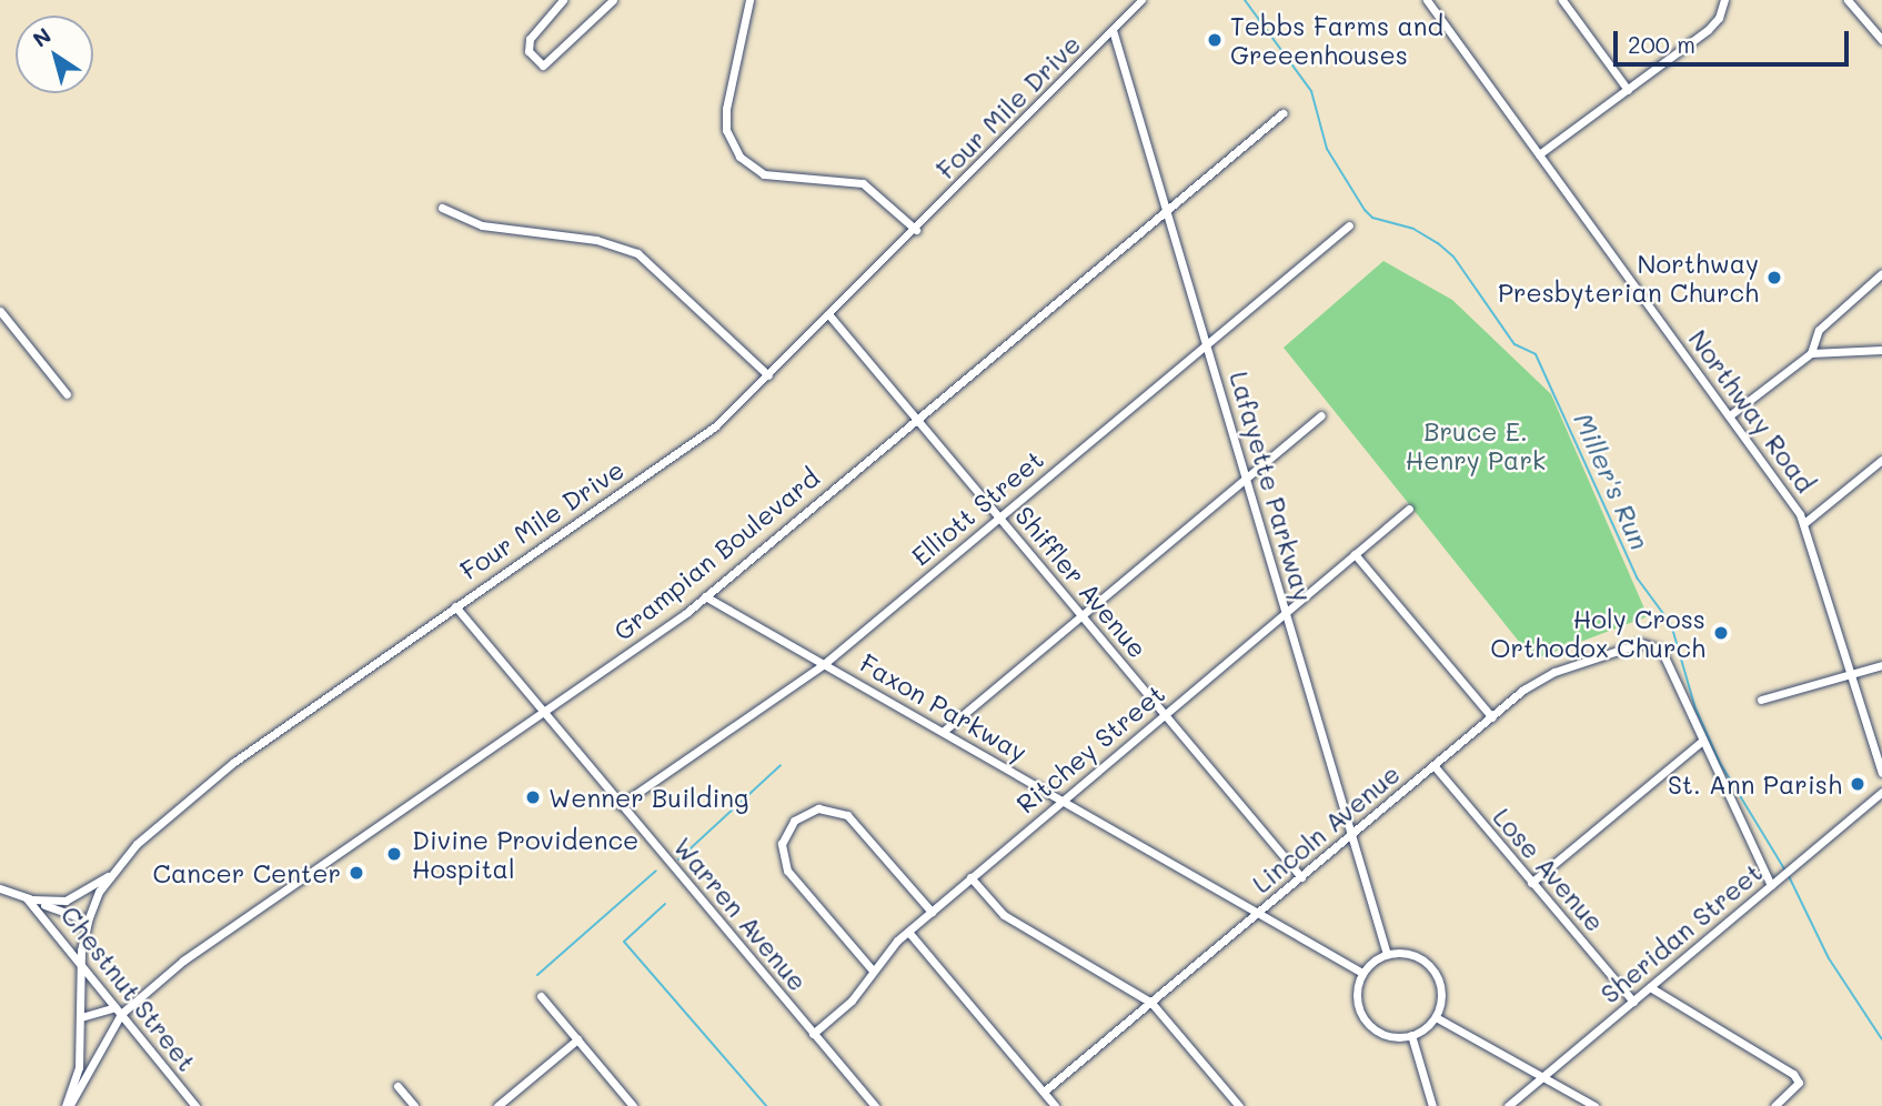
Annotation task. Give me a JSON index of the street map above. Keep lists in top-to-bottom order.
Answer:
{
  "streets": {
    "street": [
      "Four Mile Drive",
      "Northway Road",
      "Lafayette Parkway",
      "Elliott Street",
      "Grampian Boulevard",
      "Shiffler Avenue",
      "Faxon Parkway",
      "Ritchey Street",
      "Lincoln Avenue",
      "Lose Avenue",
      "Warren Avenue",
      "Sheridan Street",
      "Chestnut Street"
    ]
  },
  "crossings": [
    ["Four Mile Drive", "Lafayette Parkway"],
    ["Four Mile Drive", "Grampian Boulevard"],
    ["Four Mile Drive", "Shiffler Avenue"],
    ["Four Mile Drive", "Warren Avenue"],
    ["Four Mile Drive", "Chestnut Street"],
    ["Lafayette Parkway", "Elliott Street"],
    ["Lafayette Parkway", "Grampian Boulevard"],
    ["Lafayette Parkway", "Faxon Parkway"],
    ["Lafayette Parkway", "Ritchey Street"],
    ["Lafayette Parkway", "Lincoln Avenue"],
    ["Elliott Street", "Shiffler Avenue"],
    ["Elliott Street", "Faxon Parkway"],
    ["Elliott Street", "Warren Avenue"],
    ["Grampian Boulevard", "Shiffler Avenue"],
    ["Grampian Boulevard", "Faxon Parkway"],
    ["Grampian Boulevard", "Warren Avenue"],
    ["Grampian Boulevard", "Chestnut Street"],
    ["Shiffler Avenue", "Ritchey Street"],
    ["Shiffler Avenue", "Lincoln Avenue"],
    ["Faxon Parkway", "Ritchey Street"],
    ["Faxon Parkway", "Lincoln Avenue"],
    ["Ritchey Street", "Warren Avenue"],
    ["Lincoln Avenue", "Lose Avenue"],
    ["Lose Avenue", "Sheridan Street"]
  ],
  "water": ["Miller's Run"],
  "parks": ["Bruce E. Henry Park"],
  "places": [
    "Tebbs Farms and Greeenhouses",
    "Northway Presbyterian Church",
    "Holy Cross Orthodox Church",
    "St. Ann Parish",
    "Wenner Building",
    "Divine Providence Hospital",
    "Cancer Center"
  ],
  "scale_bar": "200 m",
  "north": "top left"
}
